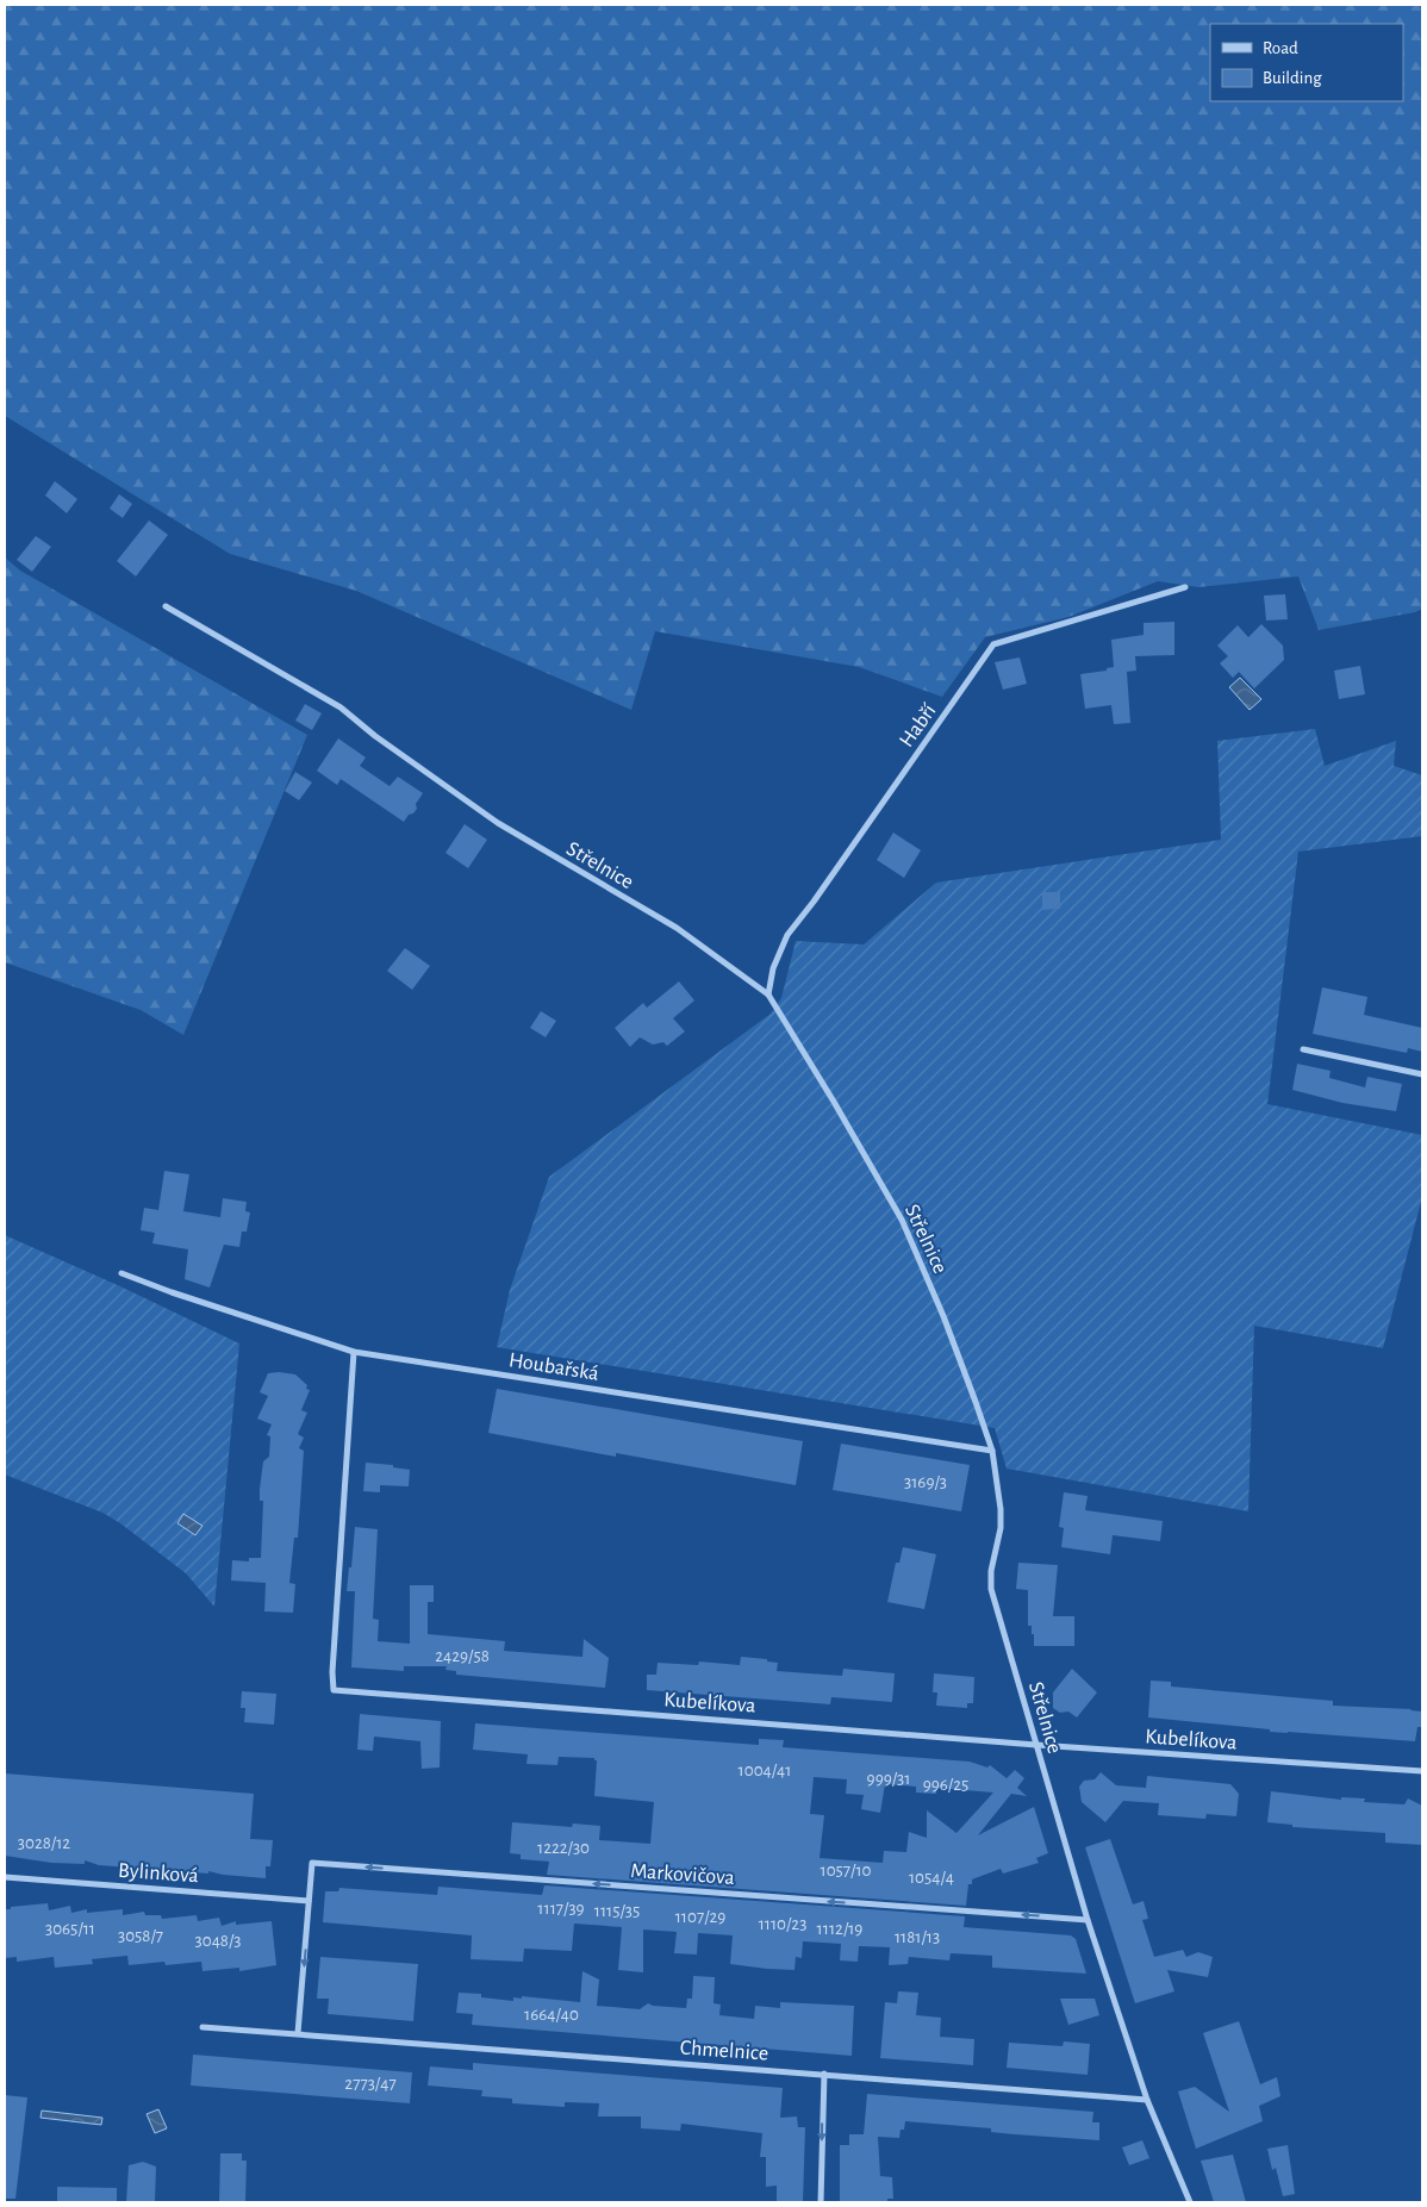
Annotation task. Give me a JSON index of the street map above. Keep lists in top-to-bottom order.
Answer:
{
  "streets": {
    "street": [
      "Habří",
      "Střelnice",
      "Houbařská",
      "Kubelíkova",
      "Bylinková",
      "Markovičova",
      "Chmelnice"
    ]
  },
  "crossings": [
    ["Habří", "Střelnice"],
    ["Střelnice", "Houbařská"],
    ["Střelnice", "Kubelíkova"],
    ["Střelnice", "Markovičova"],
    ["Střelnice", "Chmelnice"],
    ["Houbařská", "Kubelíkova"],
    ["Bylinková", "Markovičova"]
  ],
  "one_way": ["Markovičova"],
  "house_numbers": [
    "3169/3",
    "2429/58",
    "1004/41",
    "999/31",
    "996/25",
    "3028/12",
    "1222/30",
    "1057/10",
    "1054/4",
    "1117/39",
    "1115/35",
    "1107/29",
    "1110/23",
    "3065/11",
    "1112/19",
    "3058/7",
    "1181/13",
    "3048/3",
    "1664/40",
    "2773/47"
  ],
  "legend": ["Road", "Building"]
}
